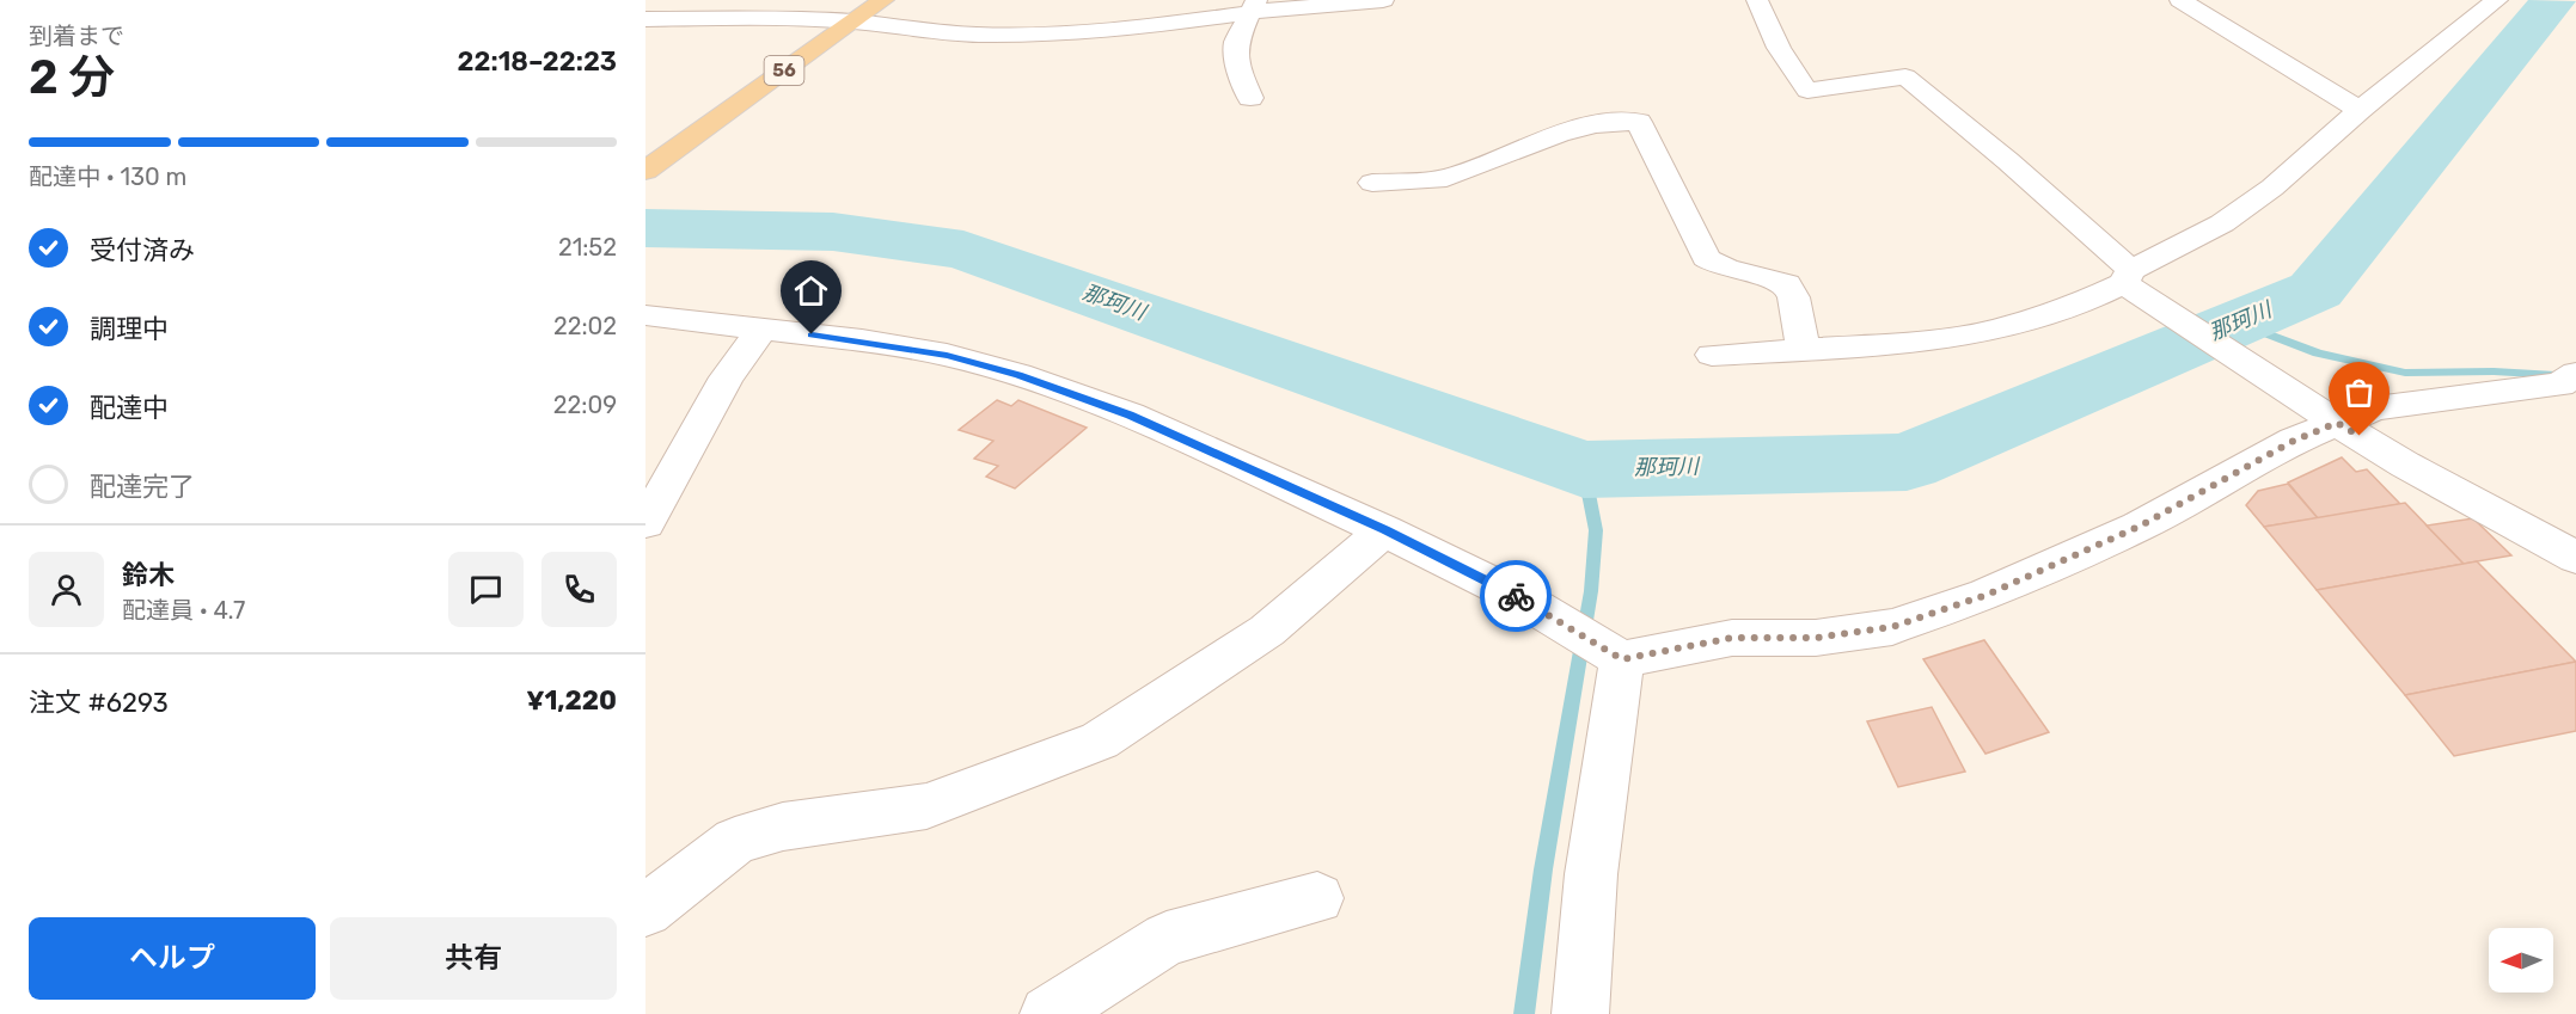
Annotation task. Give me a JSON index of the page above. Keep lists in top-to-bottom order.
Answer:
{
  "streets": {
    "main road": ["56"]
  },
  "water": ["那珂川"],
  "north": "left",
  "page": {
    "heading": ["2 分", "到着まで", "22:18–22:23"],
    "panel": [
      "鈴木",
      "配達員 · 4.7",
      "注文 #6293",
      "¥1,220"
    ],
    "bar": "配達中 · 130 m",
    "list": [
      ["受付済み", "21:52"],
      ["調理中", "22:02"],
      ["配達中", "22:09"],
      "配達完了"
    ],
    "buttons": ["ヘルプ", "共有"]
  }
}
